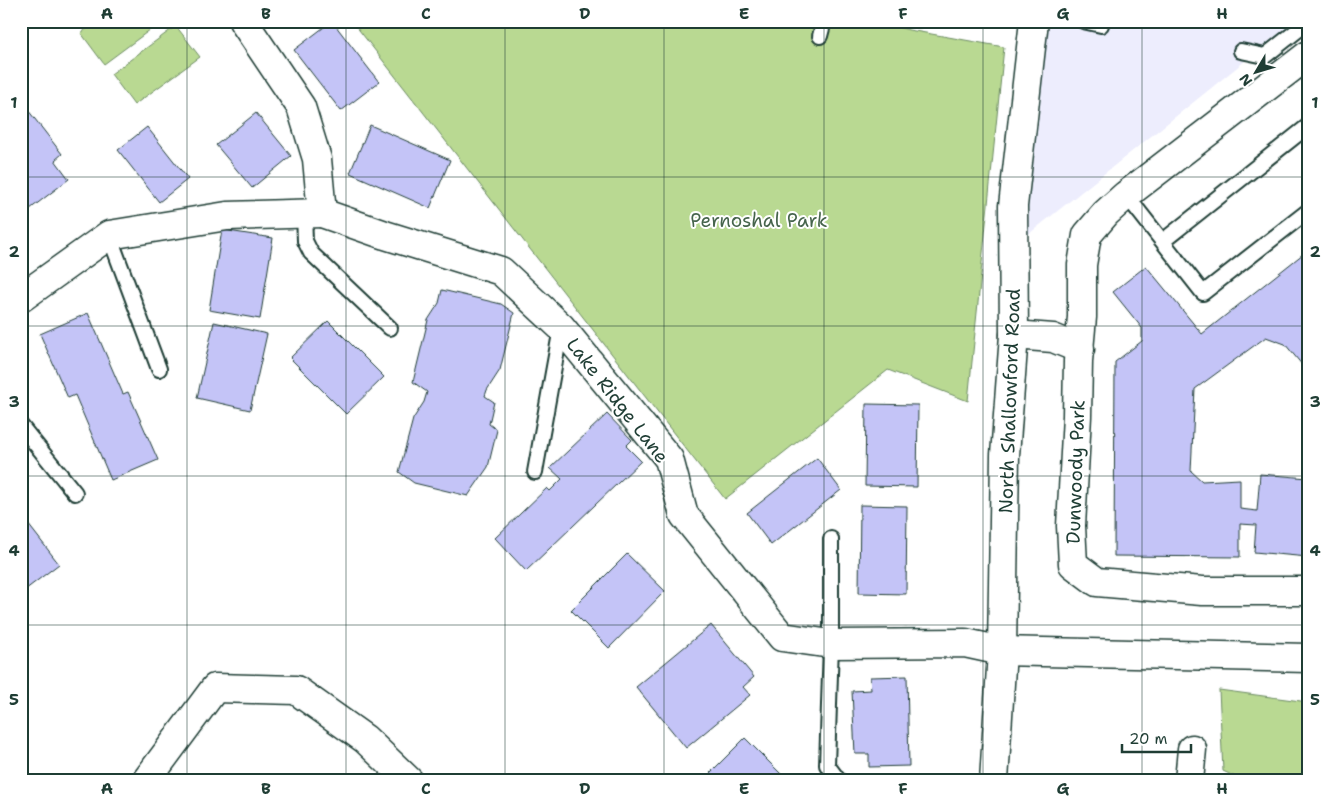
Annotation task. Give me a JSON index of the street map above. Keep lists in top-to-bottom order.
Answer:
{
  "streets": {
    "street": ["Lake Ridge Lane", "North Shallowford Road", "Dunwoody Park"]
  },
  "crossings": [
    ["Lake Ridge Lane", "North Shallowford Road"]
  ],
  "parks": ["Pernoshal Park"],
  "scale_bar": "20 m",
  "north": "bottom left",
  "grid": {
    "columns": [
      "A",
      "B",
      "C",
      "D",
      "E",
      "F",
      "G",
      "H"
    ],
    "rows": [
      "1",
      "2",
      "3",
      "4",
      "5"
    ]
  }
}
